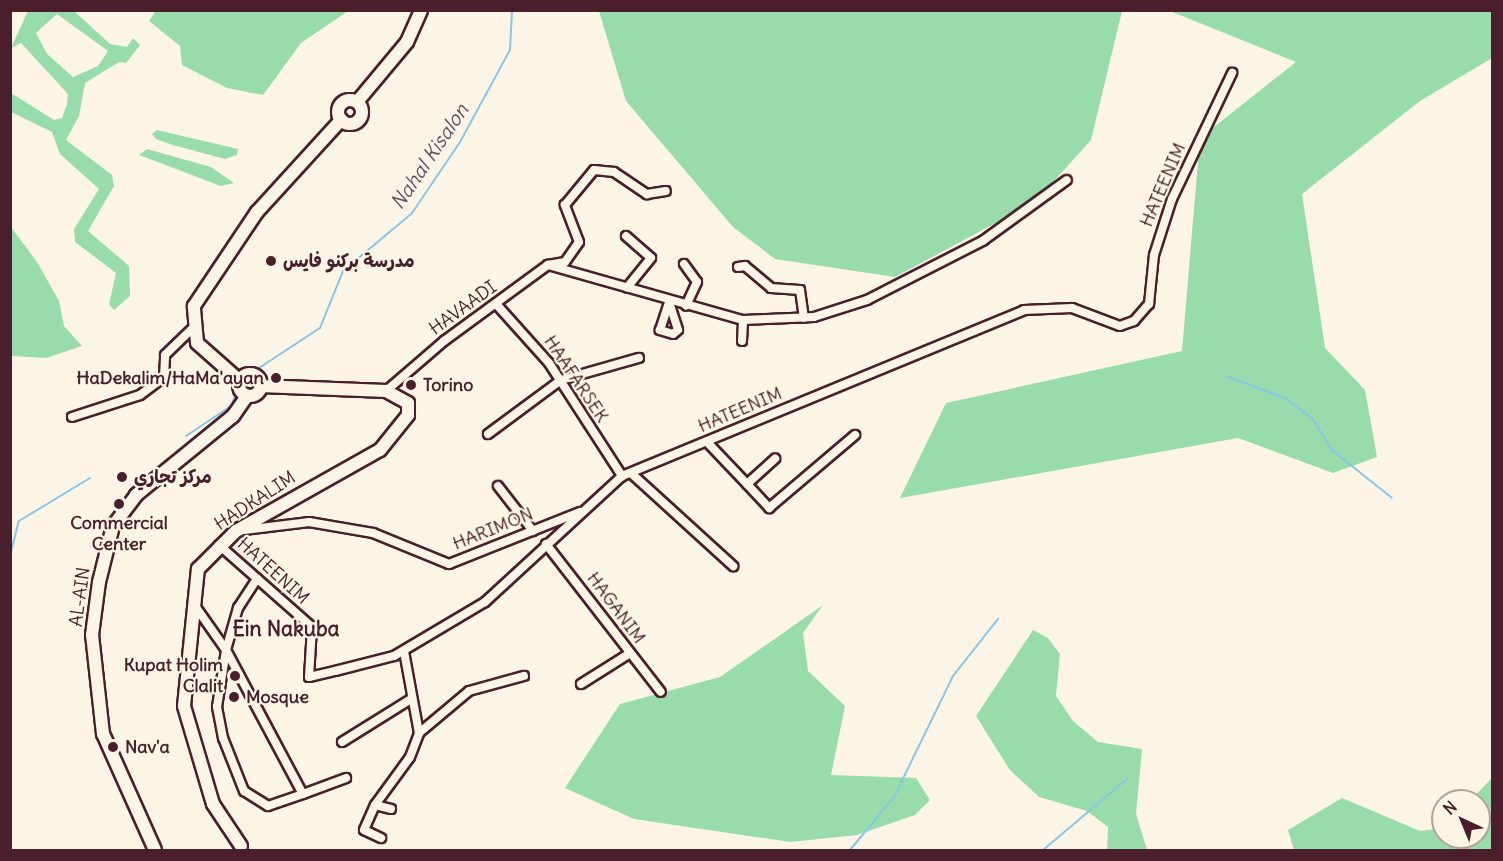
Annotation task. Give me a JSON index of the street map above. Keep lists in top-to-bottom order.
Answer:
{
  "streets": {
    "street": [
      "HATEENIM",
      "HAVAADI",
      "HAAFARSEK",
      "HADKALIM",
      "HARIMON",
      "AL-AIN",
      "HAGANIM"
    ]
  },
  "crossings": [
    ["HATEENIM", "HAAFARSEK"],
    ["HATEENIM", "HADKALIM"],
    ["HATEENIM", "HARIMON"],
    ["HATEENIM", "HAGANIM"],
    ["HAVAADI", "HAAFARSEK"],
    ["HAVAADI", "HADKALIM"],
    ["HADKALIM", "HARIMON"]
  ],
  "districts": ["Ein Nakuba"],
  "water": ["Nahal Kisalon"],
  "places": [
    "مدرسة بركنو فايس",
    "HaDekalim/HaMa'ayan",
    "Torino",
    "مركز تجاري",
    "Commercial Center",
    "Kupat Holim Clalit",
    "Mosque",
    "Nav'a"
  ],
  "north": "top left"
}
